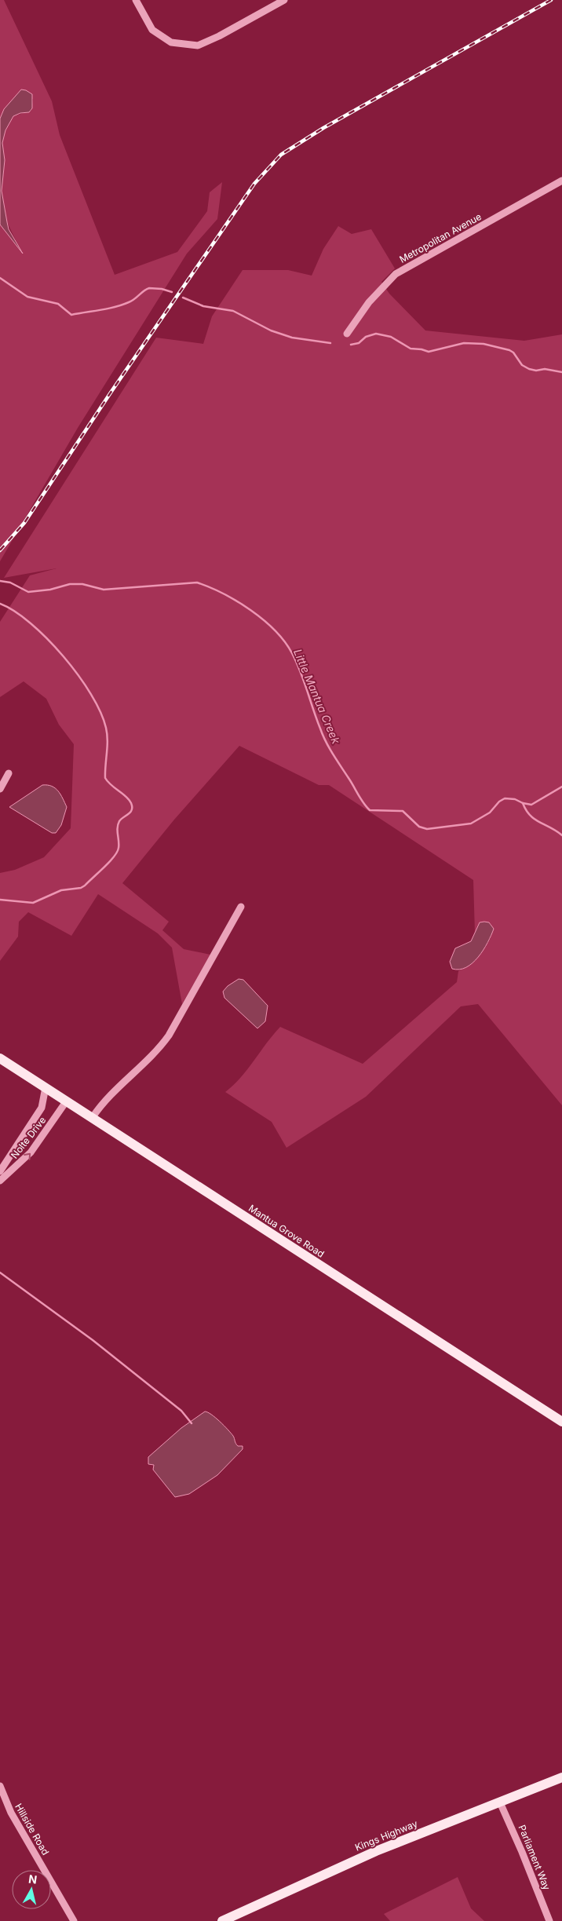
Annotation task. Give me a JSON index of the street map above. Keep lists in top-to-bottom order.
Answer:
{
  "streets": {
    "main road": ["Mantua Grove Road", "Kings Highway"],
    "street": [
      "Metropolitan Avenue",
      "Nolte Drive",
      "Hillside Road",
      "Parliament Way"
    ]
  },
  "crossings": [
    ["Nolte Drive", "Mantua Grove Road"],
    ["Kings Highway", "Parliament Way"]
  ],
  "water": ["Little Mantua Creek"],
  "north": "top"
}
